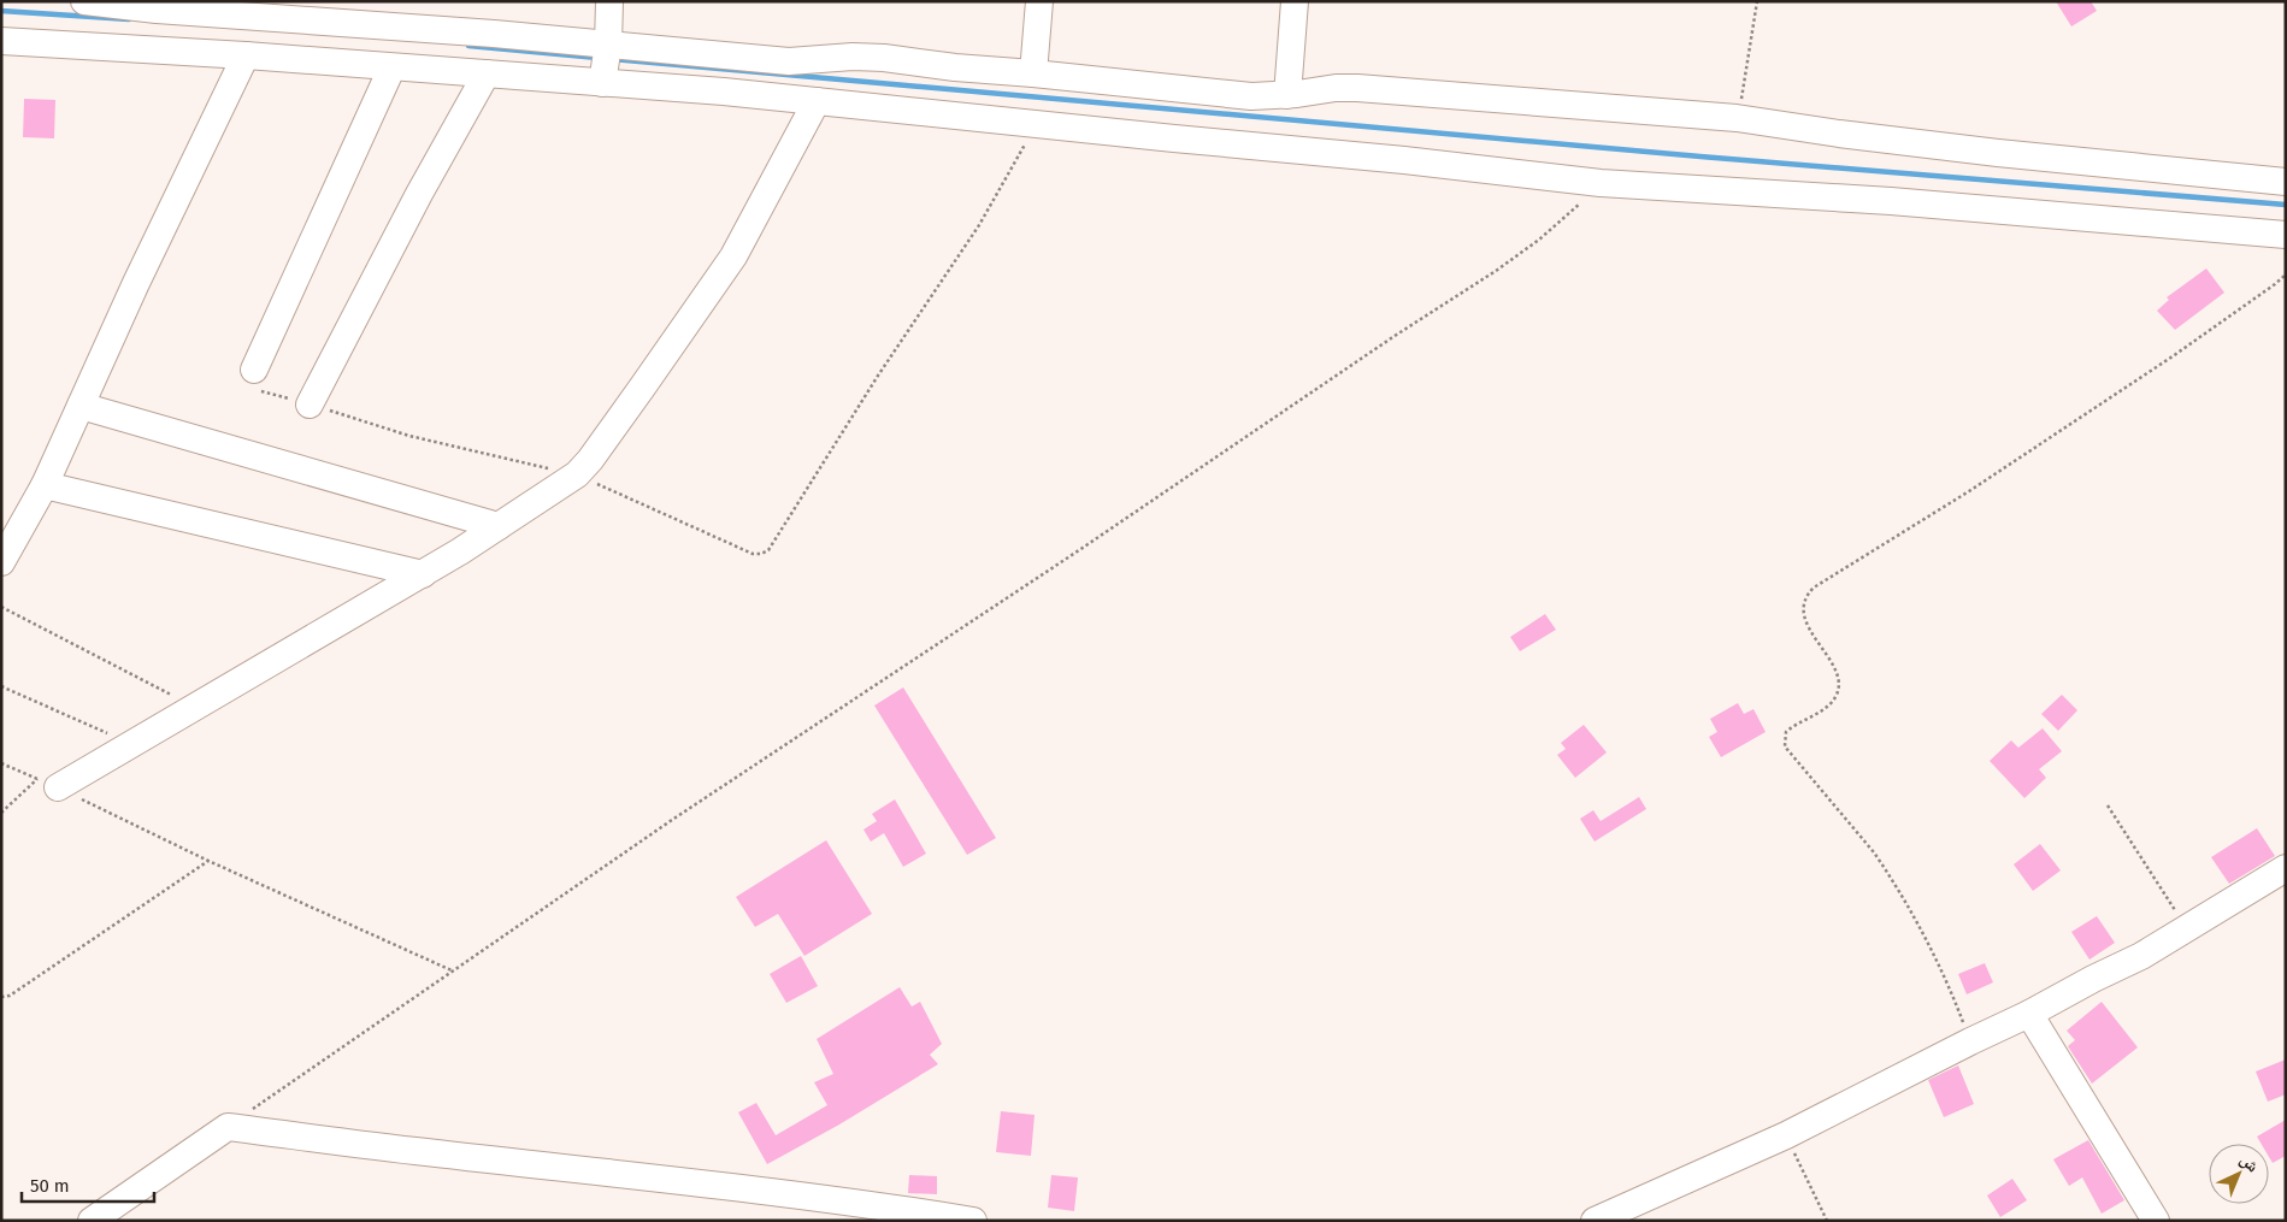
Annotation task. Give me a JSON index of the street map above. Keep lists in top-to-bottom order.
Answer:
{
  "scale_bar": "50 m",
  "north": "top right"
}
